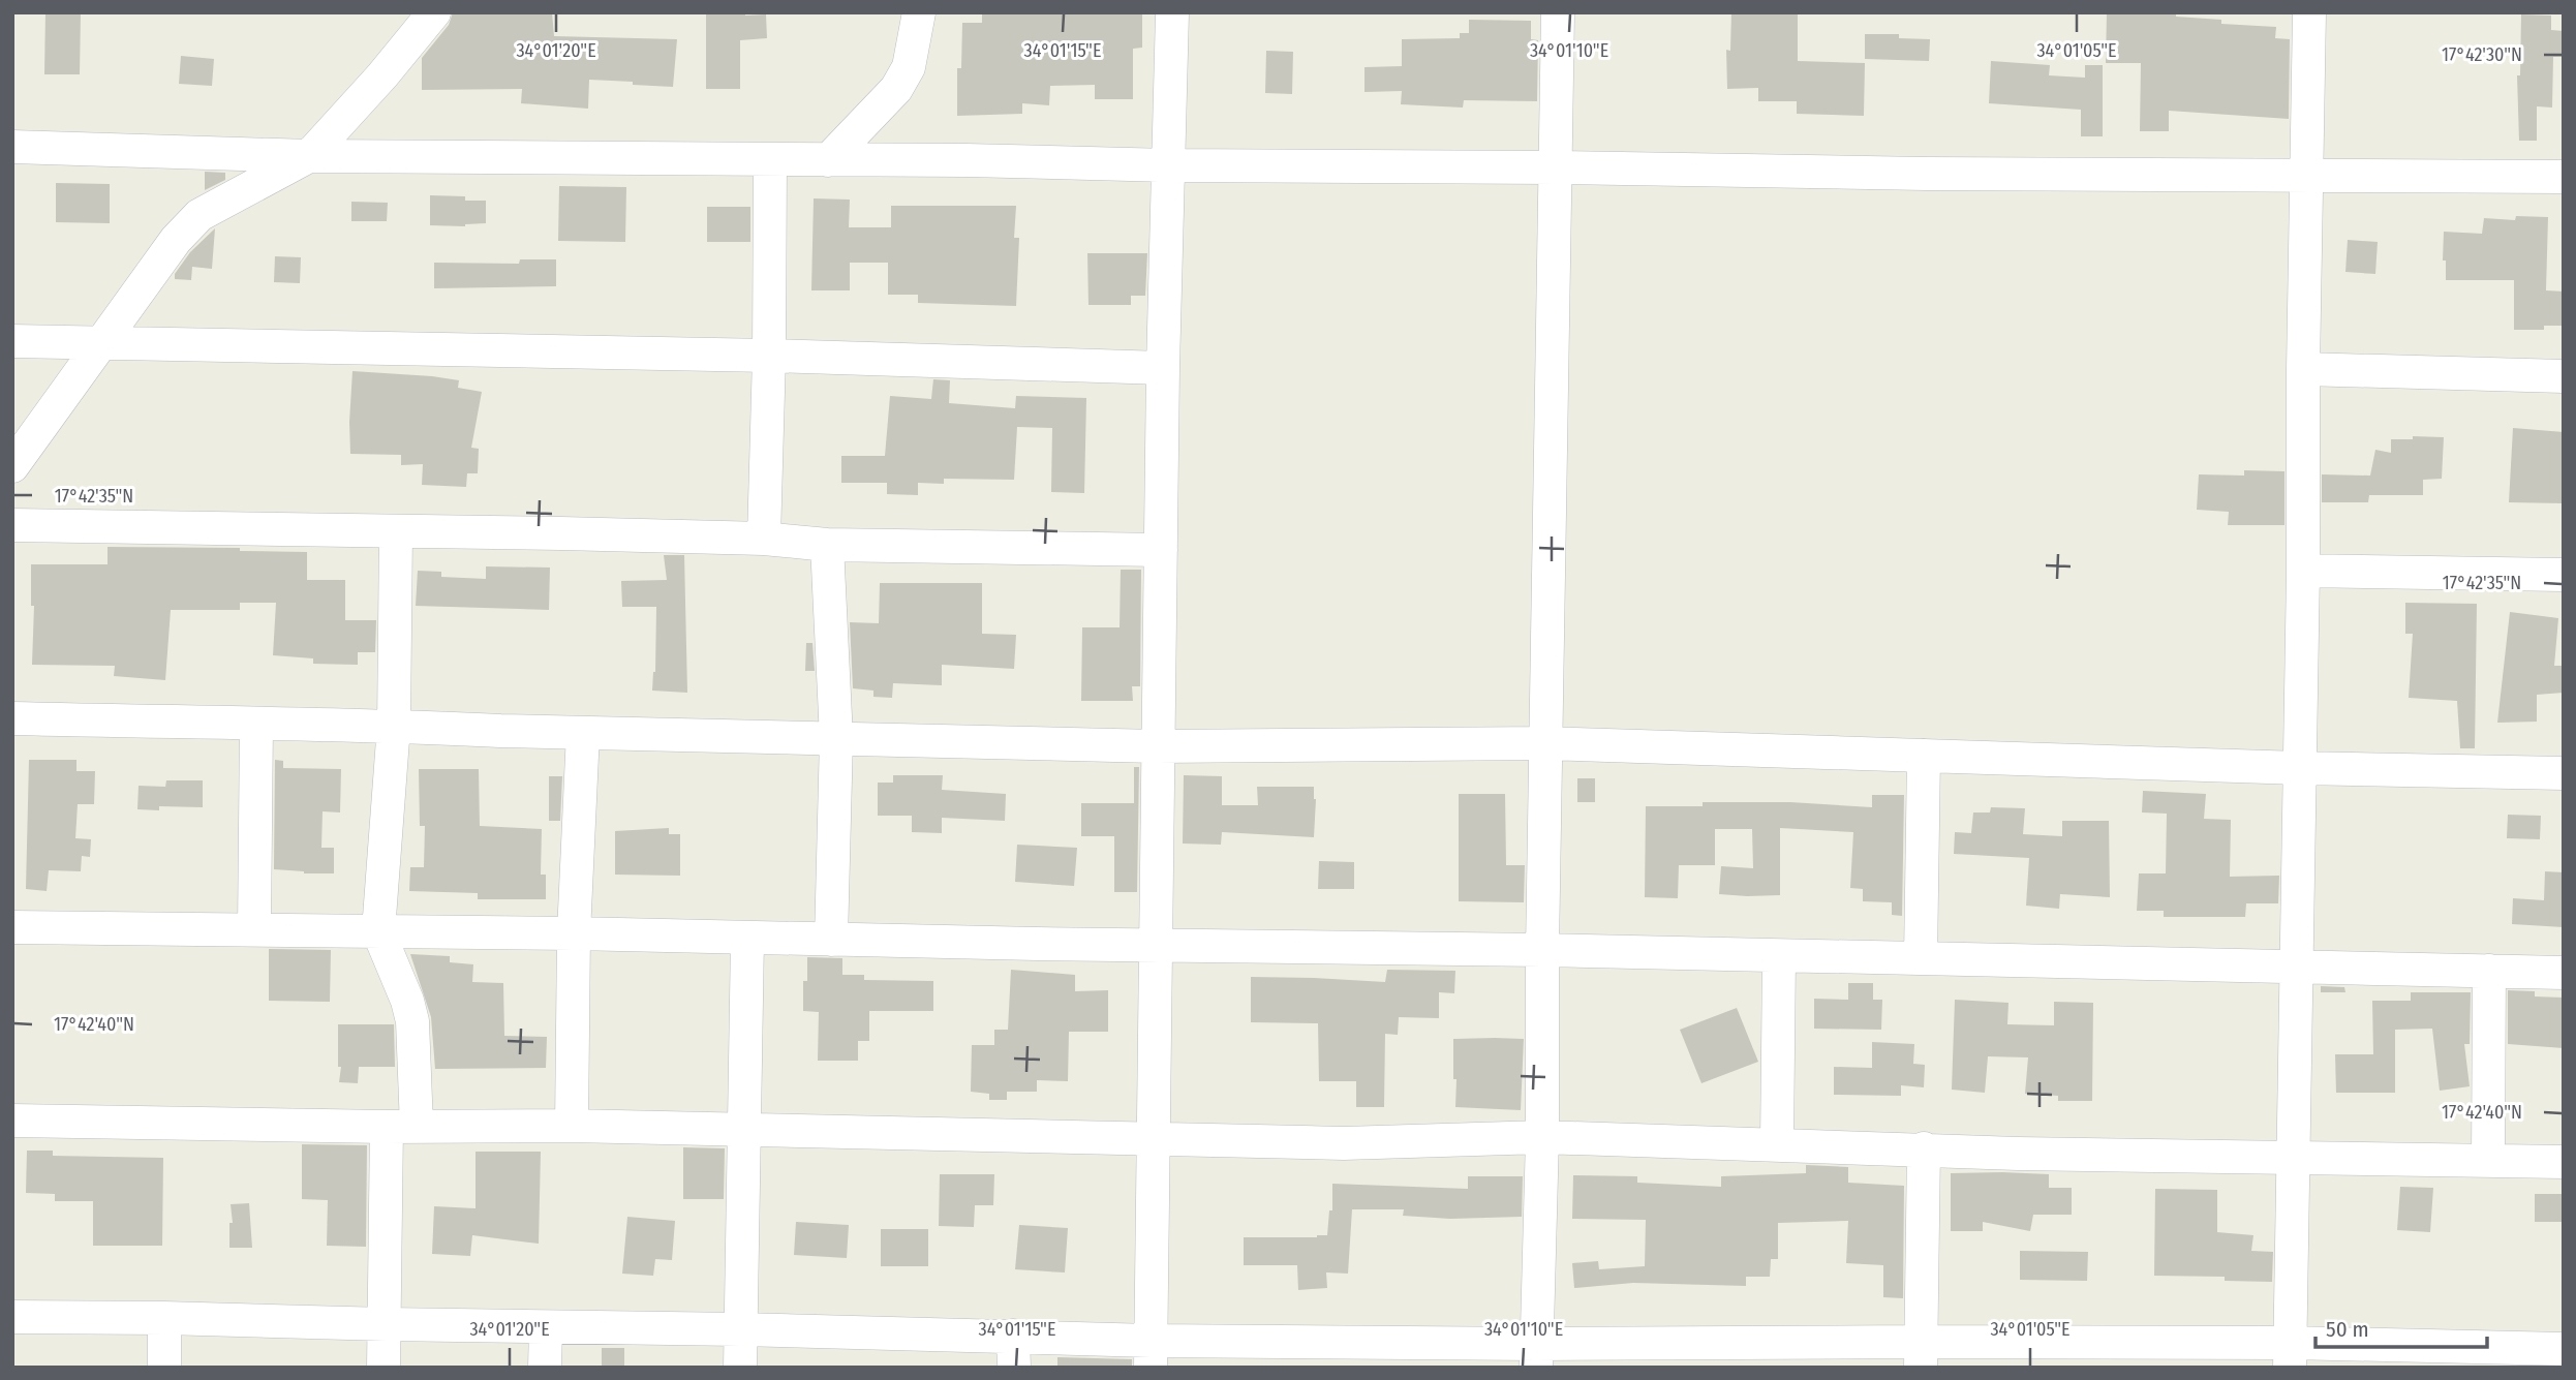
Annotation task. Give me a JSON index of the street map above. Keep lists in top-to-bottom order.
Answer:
{
  "scale_bar": "50 m",
  "coordinates": [
    "34°01'20\"E",
    "34°01'15\"E",
    "34°01'10\"E",
    "34°01'05\"E",
    "17°42'30\"N",
    "17°42'35\"N",
    "17°42'40\"N"
  ]
}
